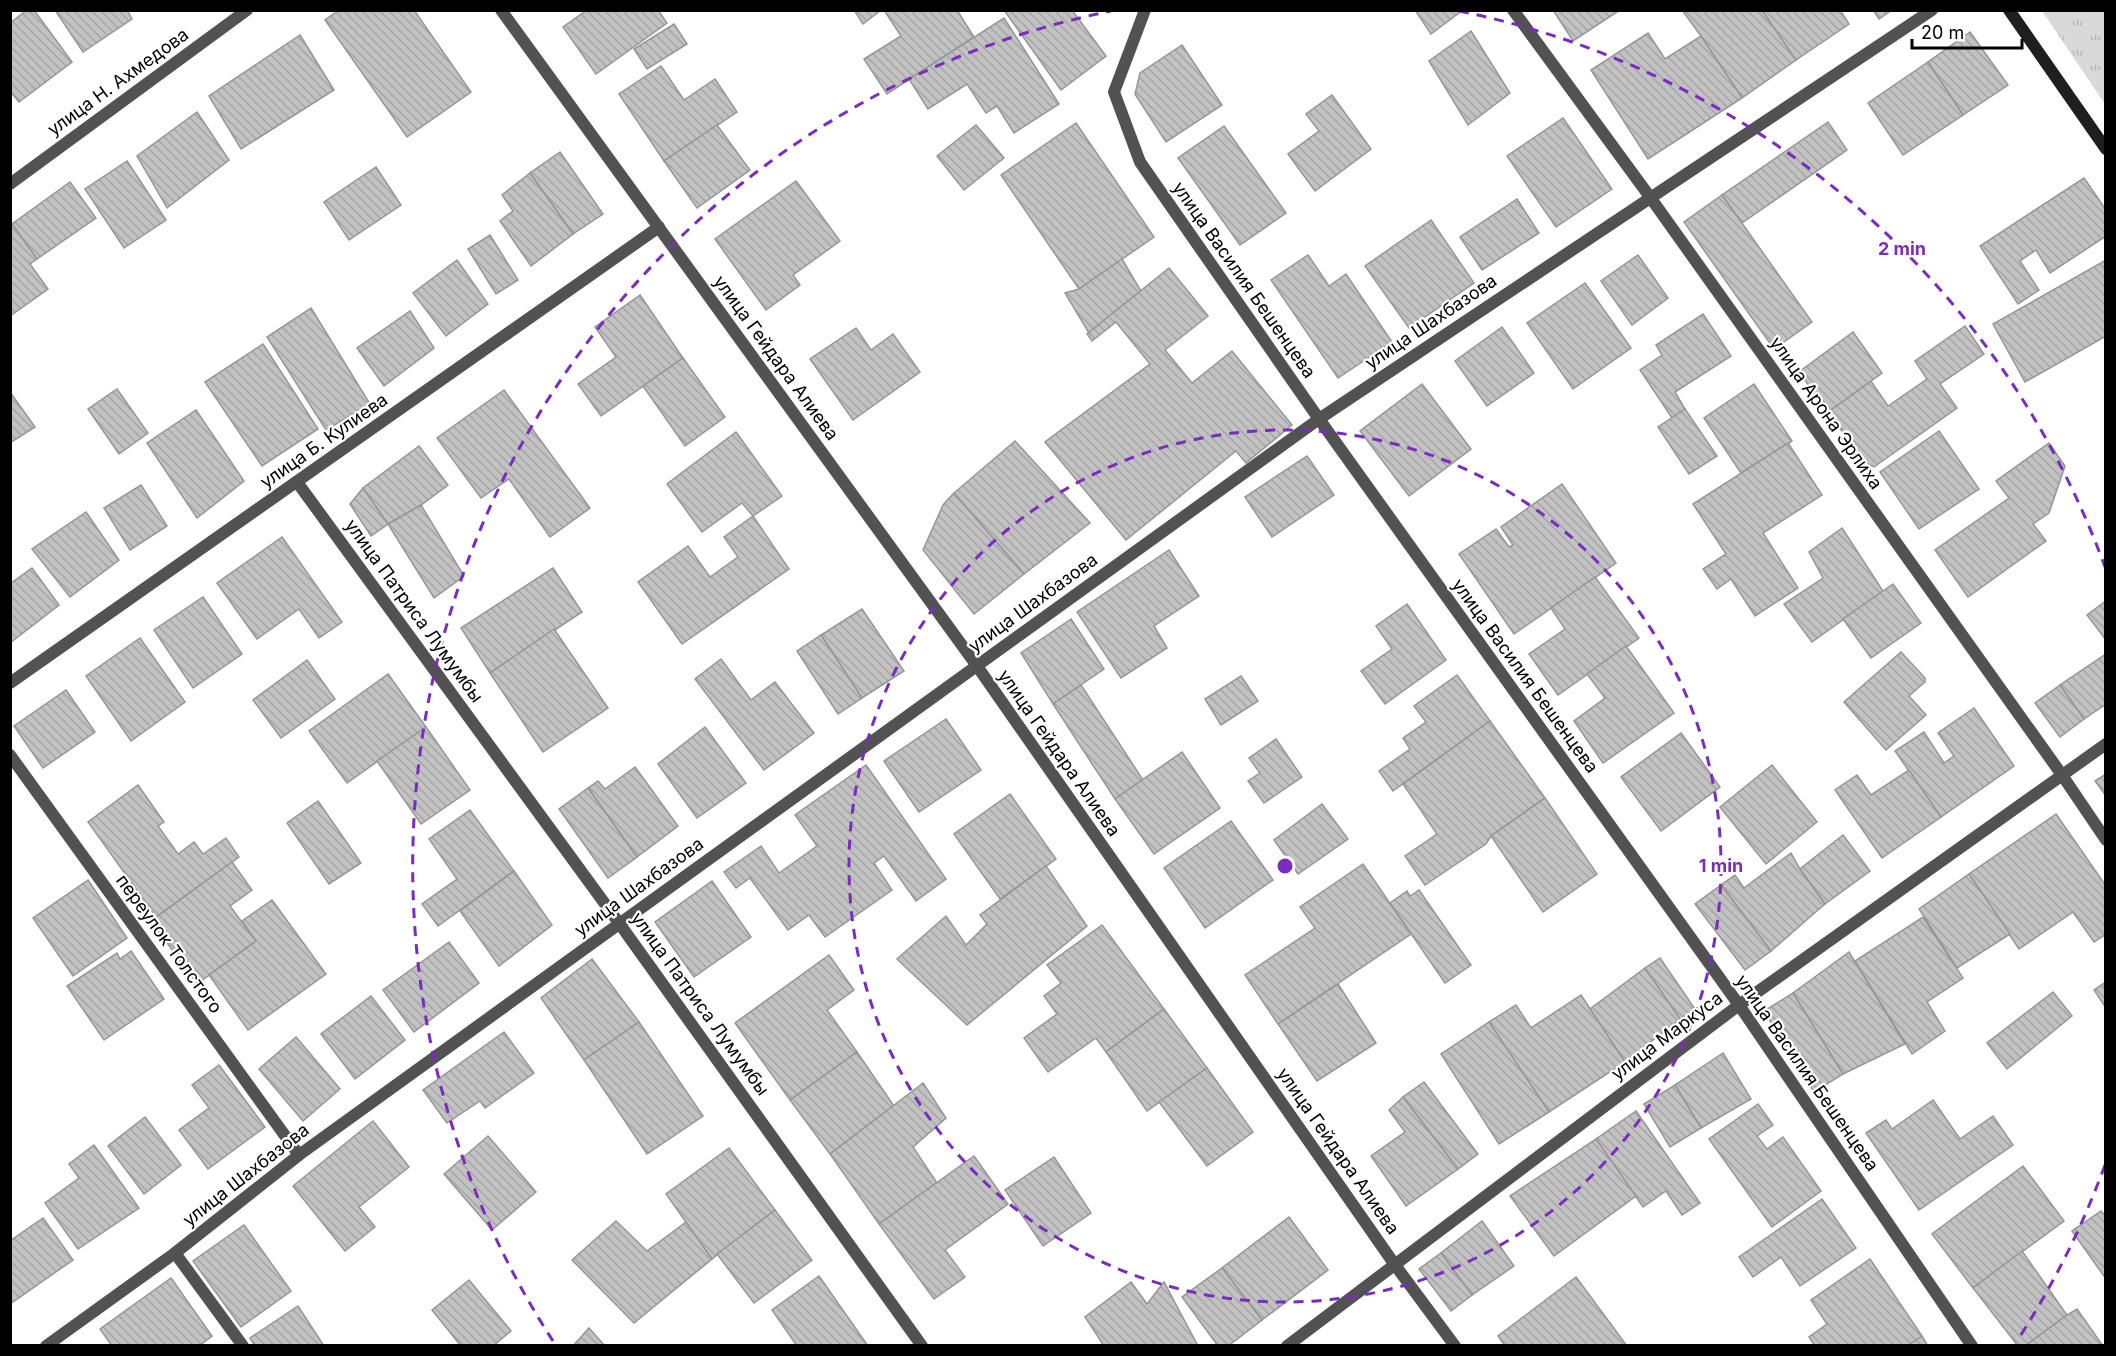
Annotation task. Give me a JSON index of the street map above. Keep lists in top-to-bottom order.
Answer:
{
  "streets": {
    "street": [
      "улица Н. Ахмедова",
      "улица Василия Бешенцева",
      "улица Шахбазова",
      "улица Гейдара Алиева",
      "улица Арона Эрлиха",
      "улица Б. Кулиева",
      "улица Патриса Лумумбы",
      "переулок Толстого",
      "улица Маркуса"
    ]
  },
  "crossings": [
    ["улица Василия Бешенцева", "улица Шахбазова"],
    ["улица Василия Бешенцева", "улица Маркуса"],
    ["улица Шахбазова", "улица Гейдара Алиева"],
    ["улица Шахбазова", "улица Арона Эрлиха"],
    ["улица Шахбазова", "улица Патриса Лумумбы"],
    ["улица Шахбазова", "переулок Толстого"],
    ["улица Гейдара Алиева", "улица Б. Кулиева"],
    ["улица Гейдара Алиева", "улица Маркуса"],
    ["улица Арона Эрлиха", "улица Маркуса"],
    ["улица Б. Кулиева", "улица Патриса Лумумбы"]
  ],
  "scale_bar": "20 m",
  "rings": ["2 min", "1 min"]
}
